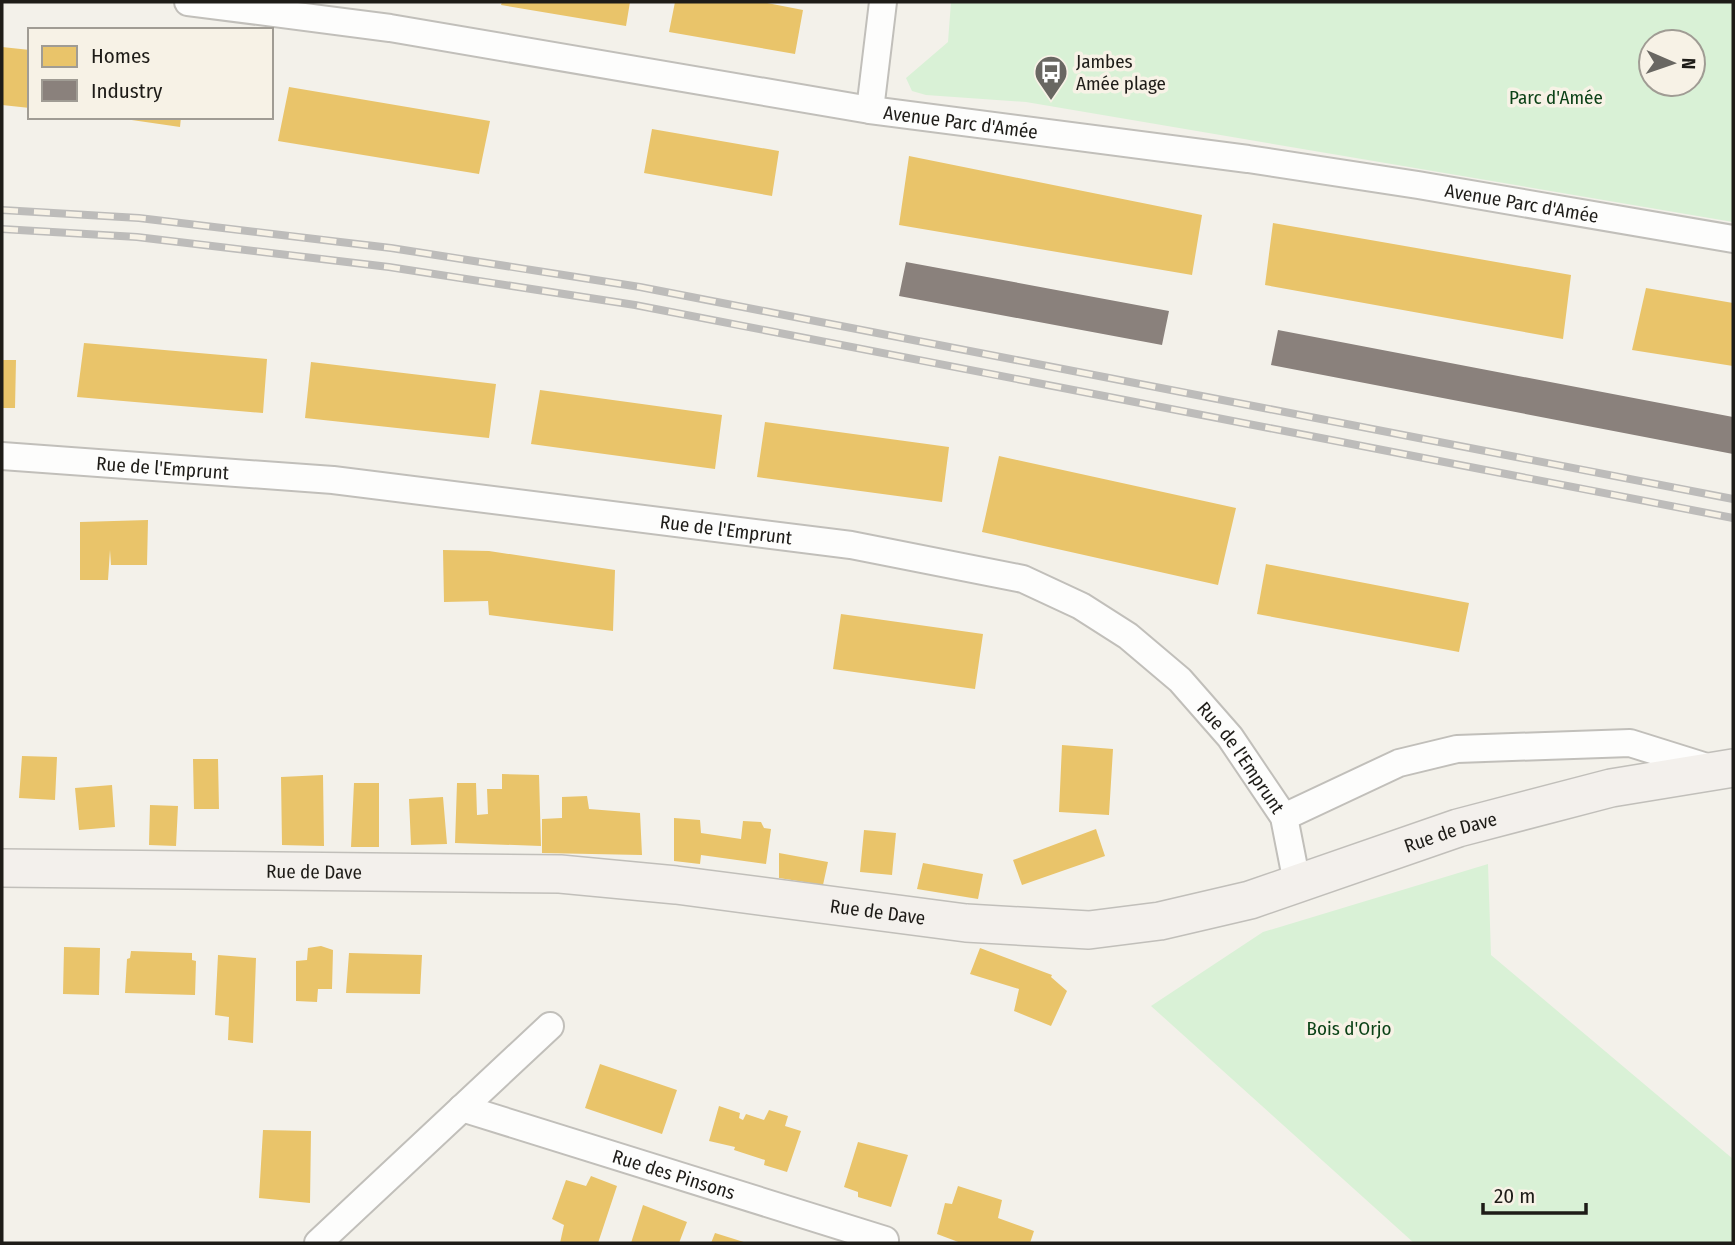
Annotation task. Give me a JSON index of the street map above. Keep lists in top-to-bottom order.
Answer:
{
  "streets": {
    "main road": ["Rue de Dave"],
    "street": ["Avenue Parc d'Amée", "Rue de l'Emprunt", "Rue des Pinsons"]
  },
  "crossings": [
    ["Rue de l'Emprunt", "Rue de Dave"]
  ],
  "parks": ["Parc d'Amée", "Bois d'Orjo"],
  "places": {
    "bus stop": ["Jambes Amée plage"]
  },
  "legend": ["Homes", "Industry"],
  "scale_bar": "20 m",
  "north": "right"
}
